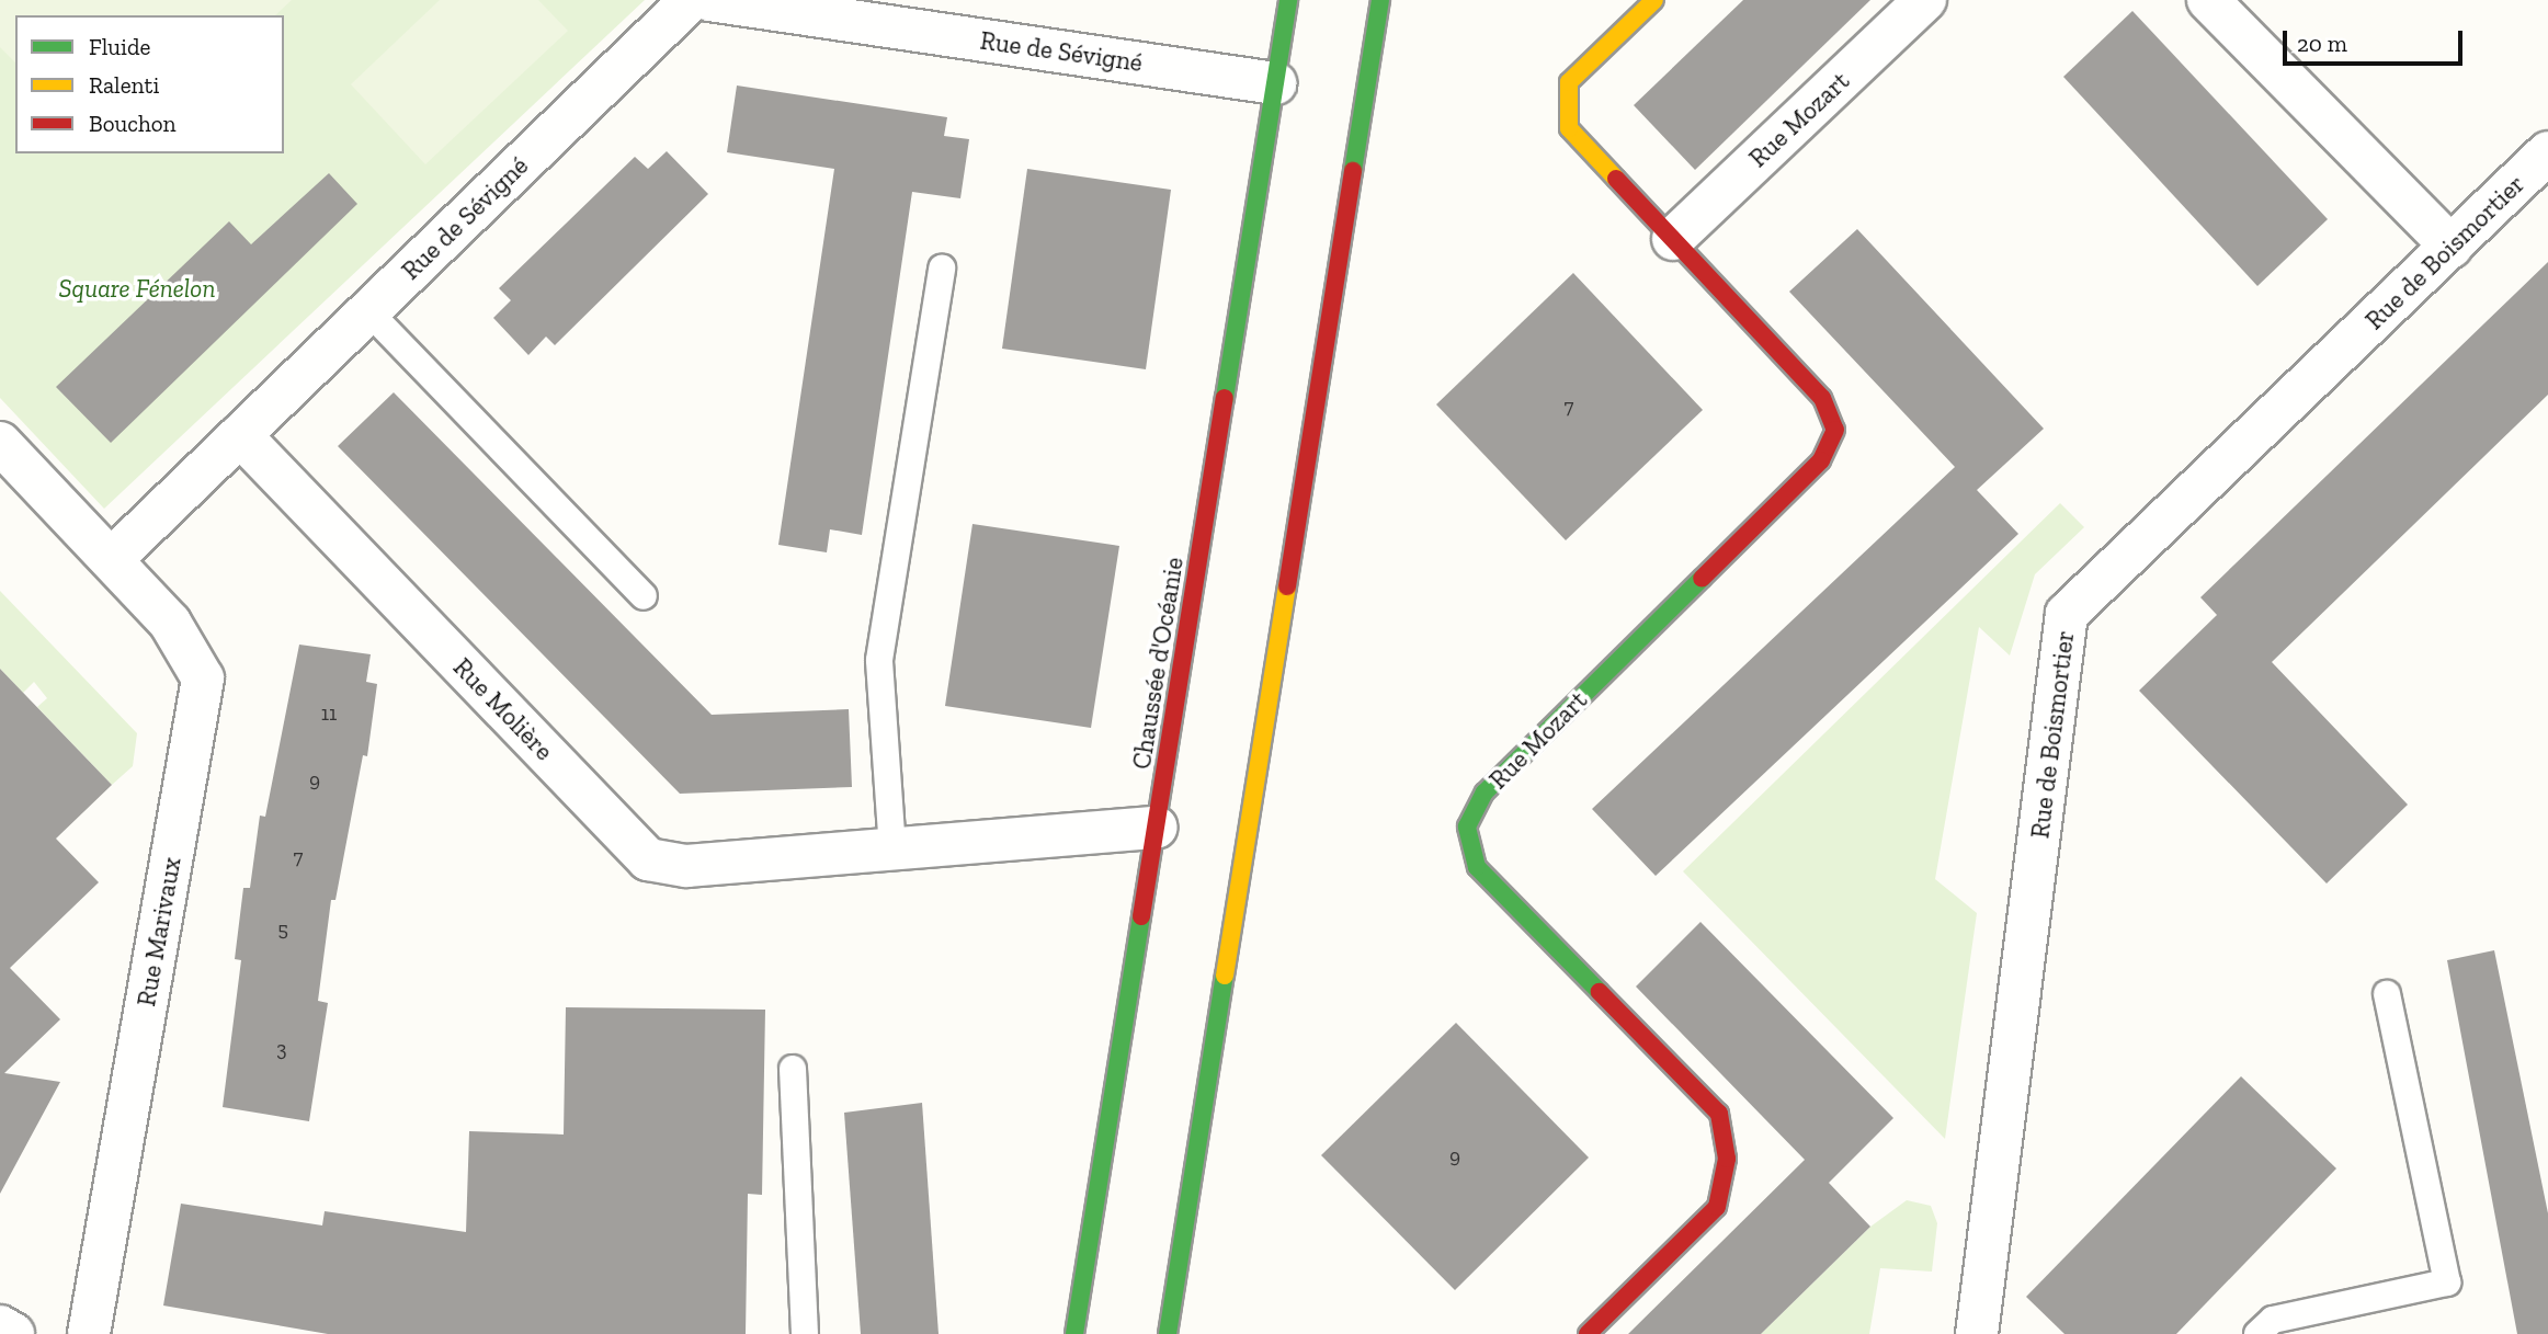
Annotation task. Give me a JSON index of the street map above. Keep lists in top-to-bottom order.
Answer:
{
  "streets": {
    "main road": ["Rue Mozart", "Chaussée d'Océanie"],
    "street": [
      "Rue de Sévigné",
      "Rue de Boismortier",
      "Rue Molière",
      "Rue Marivaux"
    ]
  },
  "crossings": [
    ["Rue de Sévigné", "Chaussée d'Océanie"],
    ["Rue de Sévigné", "Rue Molière"],
    ["Chaussée d'Océanie", "Rue Molière"]
  ],
  "parks": ["Square Fénelon"],
  "house_numbers": [
    "7",
    "11",
    "9",
    "7",
    "5",
    "3",
    "9"
  ],
  "legend": ["Fluide", "Ralenti", "Bouchon"],
  "scale_bar": "20 m"
}
